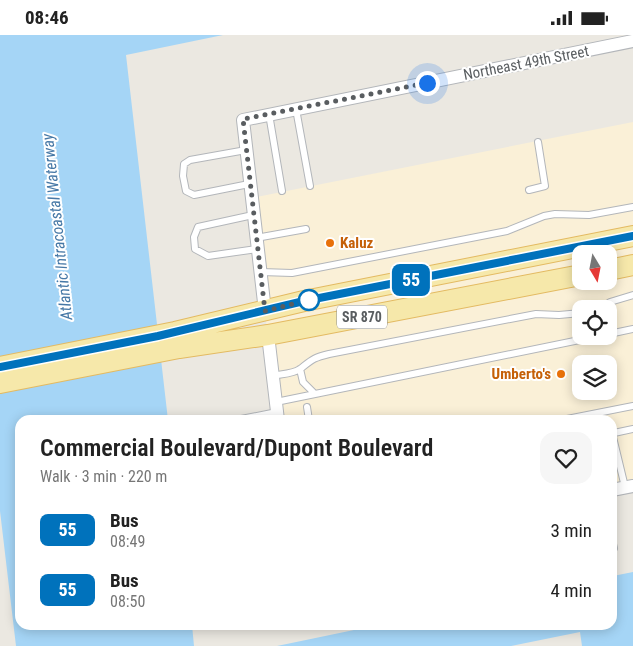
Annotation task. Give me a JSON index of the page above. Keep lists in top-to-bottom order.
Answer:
{
  "streets": {
    "main road": ["SR 870"],
    "street": ["Northeast 49th Street"]
  },
  "water": ["Atlantic Intracoastal Waterway"],
  "places": ["Kaluz", "Umberto's"],
  "lines": ["bus line 55"],
  "north": "bottom",
  "page": {
    "status": "08:46",
    "on_map": "55",
    "heading": ["Commercial Boulevard/Dupont Boulevard", "Walk · 3 min · 220 m"],
    "list": [
      {
        "mark": "55",
        "name": "Bus",
        "note": "08:49",
        "value": "3 min"
      },
      {
        "mark": "55",
        "name": "Bus",
        "note": "08:50",
        "value": "4 min"
      }
    ]
  }
}
